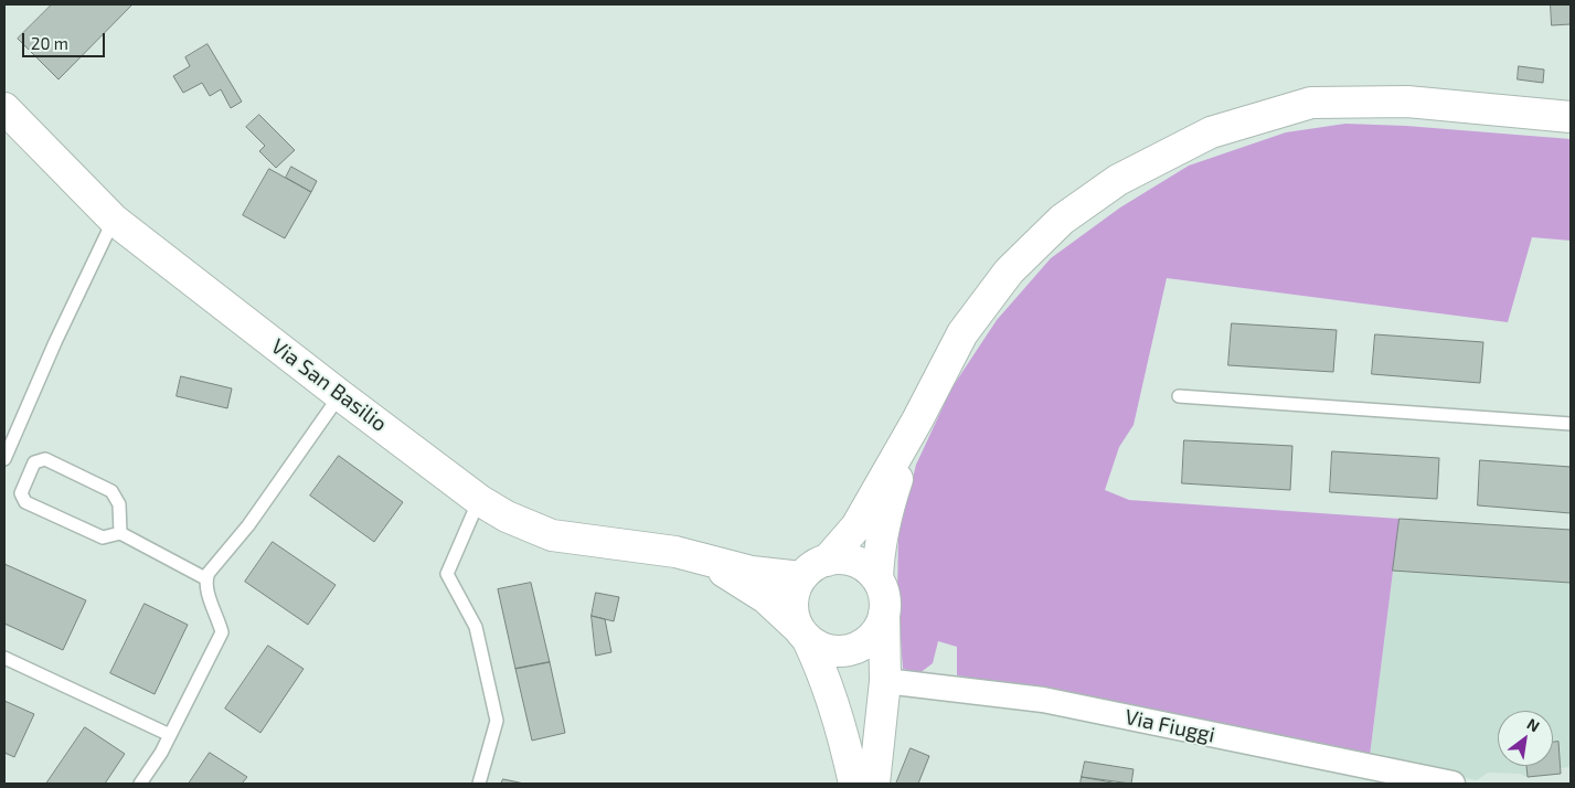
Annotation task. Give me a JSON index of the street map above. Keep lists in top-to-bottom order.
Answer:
{
  "streets": {
    "street": ["Via San Basilio", "Via Fiuggi"]
  },
  "scale_bar": "20 m",
  "north": "top right"
}
